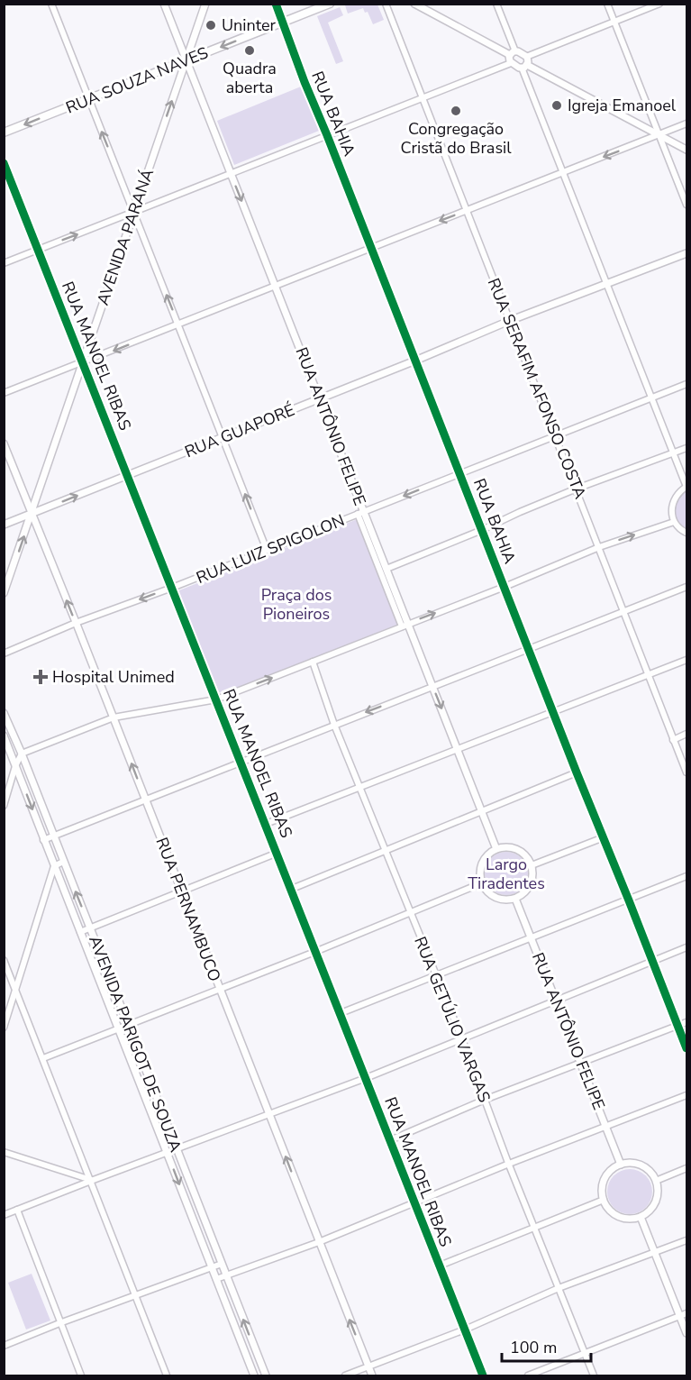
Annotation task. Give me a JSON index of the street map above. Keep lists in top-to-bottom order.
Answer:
{
  "streets": {
    "main road": ["RUA SOUZA NAVES"],
    "street": [
      "RUA BAHIA",
      "AVENIDA PARANÁ",
      "RUA MANOEL RIBAS",
      "RUA SERAFIM AFONSO COSTA",
      "RUA ANTÔNIO FELIPE",
      "RUA GUAPORÉ",
      "RUA LUIZ SPIGOLON",
      "RUA PERNAMBUCO",
      "RUA GETÚLIO VARGAS",
      "AVENIDA PARIGOT DE SOUZA"
    ]
  },
  "crossings": [
    ["RUA SOUZA NAVES", "RUA BAHIA"],
    ["RUA SOUZA NAVES", "AVENIDA PARANÁ"],
    ["RUA SOUZA NAVES", "RUA ANTÔNIO FELIPE"],
    ["RUA BAHIA", "RUA GUAPORÉ"],
    ["RUA BAHIA", "RUA LUIZ SPIGOLON"],
    ["AVENIDA PARANÁ", "RUA MANOEL RIBAS"],
    ["AVENIDA PARANÁ", "RUA ANTÔNIO FELIPE"],
    ["AVENIDA PARANÁ", "RUA GUAPORÉ"],
    ["AVENIDA PARANÁ", "RUA PERNAMBUCO"],
    ["RUA MANOEL RIBAS", "RUA GUAPORÉ"],
    ["RUA MANOEL RIBAS", "RUA LUIZ SPIGOLON"],
    ["RUA SERAFIM AFONSO COSTA", "RUA GUAPORÉ"],
    ["RUA SERAFIM AFONSO COSTA", "RUA LUIZ SPIGOLON"],
    ["RUA ANTÔNIO FELIPE", "RUA GUAPORÉ"],
    ["RUA ANTÔNIO FELIPE", "RUA LUIZ SPIGOLON"],
    ["RUA GUAPORÉ", "RUA PERNAMBUCO"],
    ["RUA LUIZ SPIGOLON", "RUA PERNAMBUCO"]
  ],
  "one_way": ["RUA SOUZA NAVES", "AVENIDA PARANÁ", "RUA PERNAMBUCO"],
  "parks": ["Praça dos Pioneiros", "Largo Tiradentes"],
  "places": {
    "other": [
      "Uninter",
      "Quadra aberta",
      "Igreja Emanoel",
      "Congregação Cristã do Brasil"
    ],
    "health": ["Hospital Unimed"]
  },
  "scale_bar": "100 m"
}
